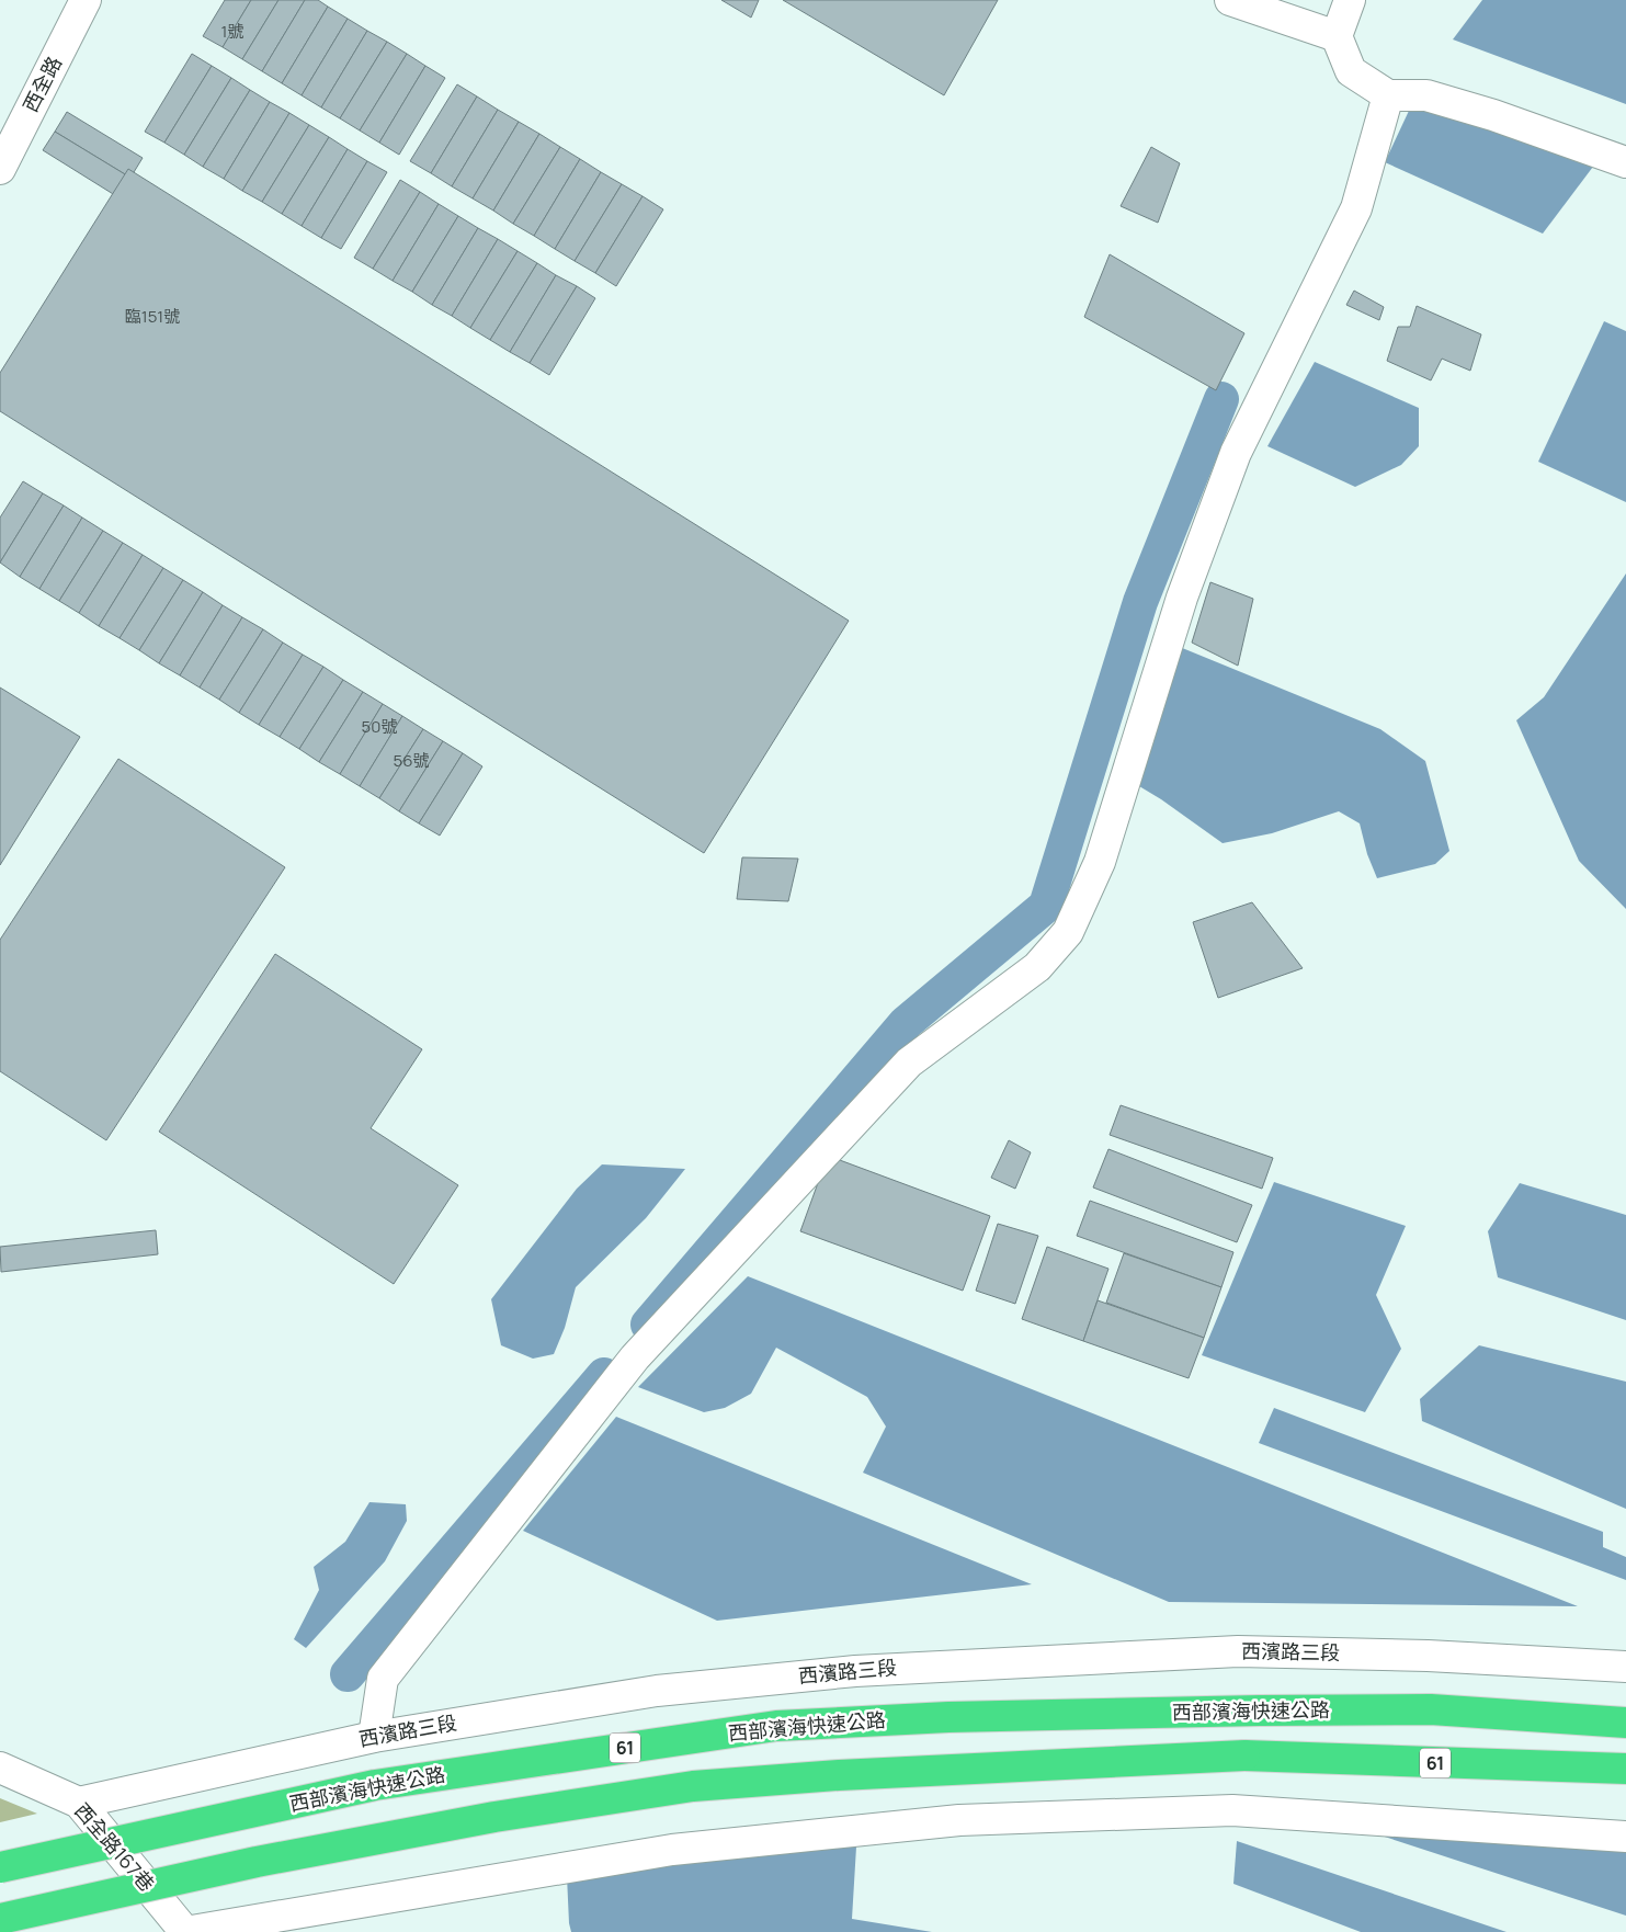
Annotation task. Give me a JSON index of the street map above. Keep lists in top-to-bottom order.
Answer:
{
  "streets": {
    "highway": ["西部濱海快速公路", "61"],
    "street": ["西全路", "西濱路三段", "西全路167巷"]
  },
  "crossings": [
    ["西濱路三段", "西全路167巷"]
  ],
  "house_numbers": [
    "1號",
    "臨151號",
    "50號",
    "56號"
  ]
}
